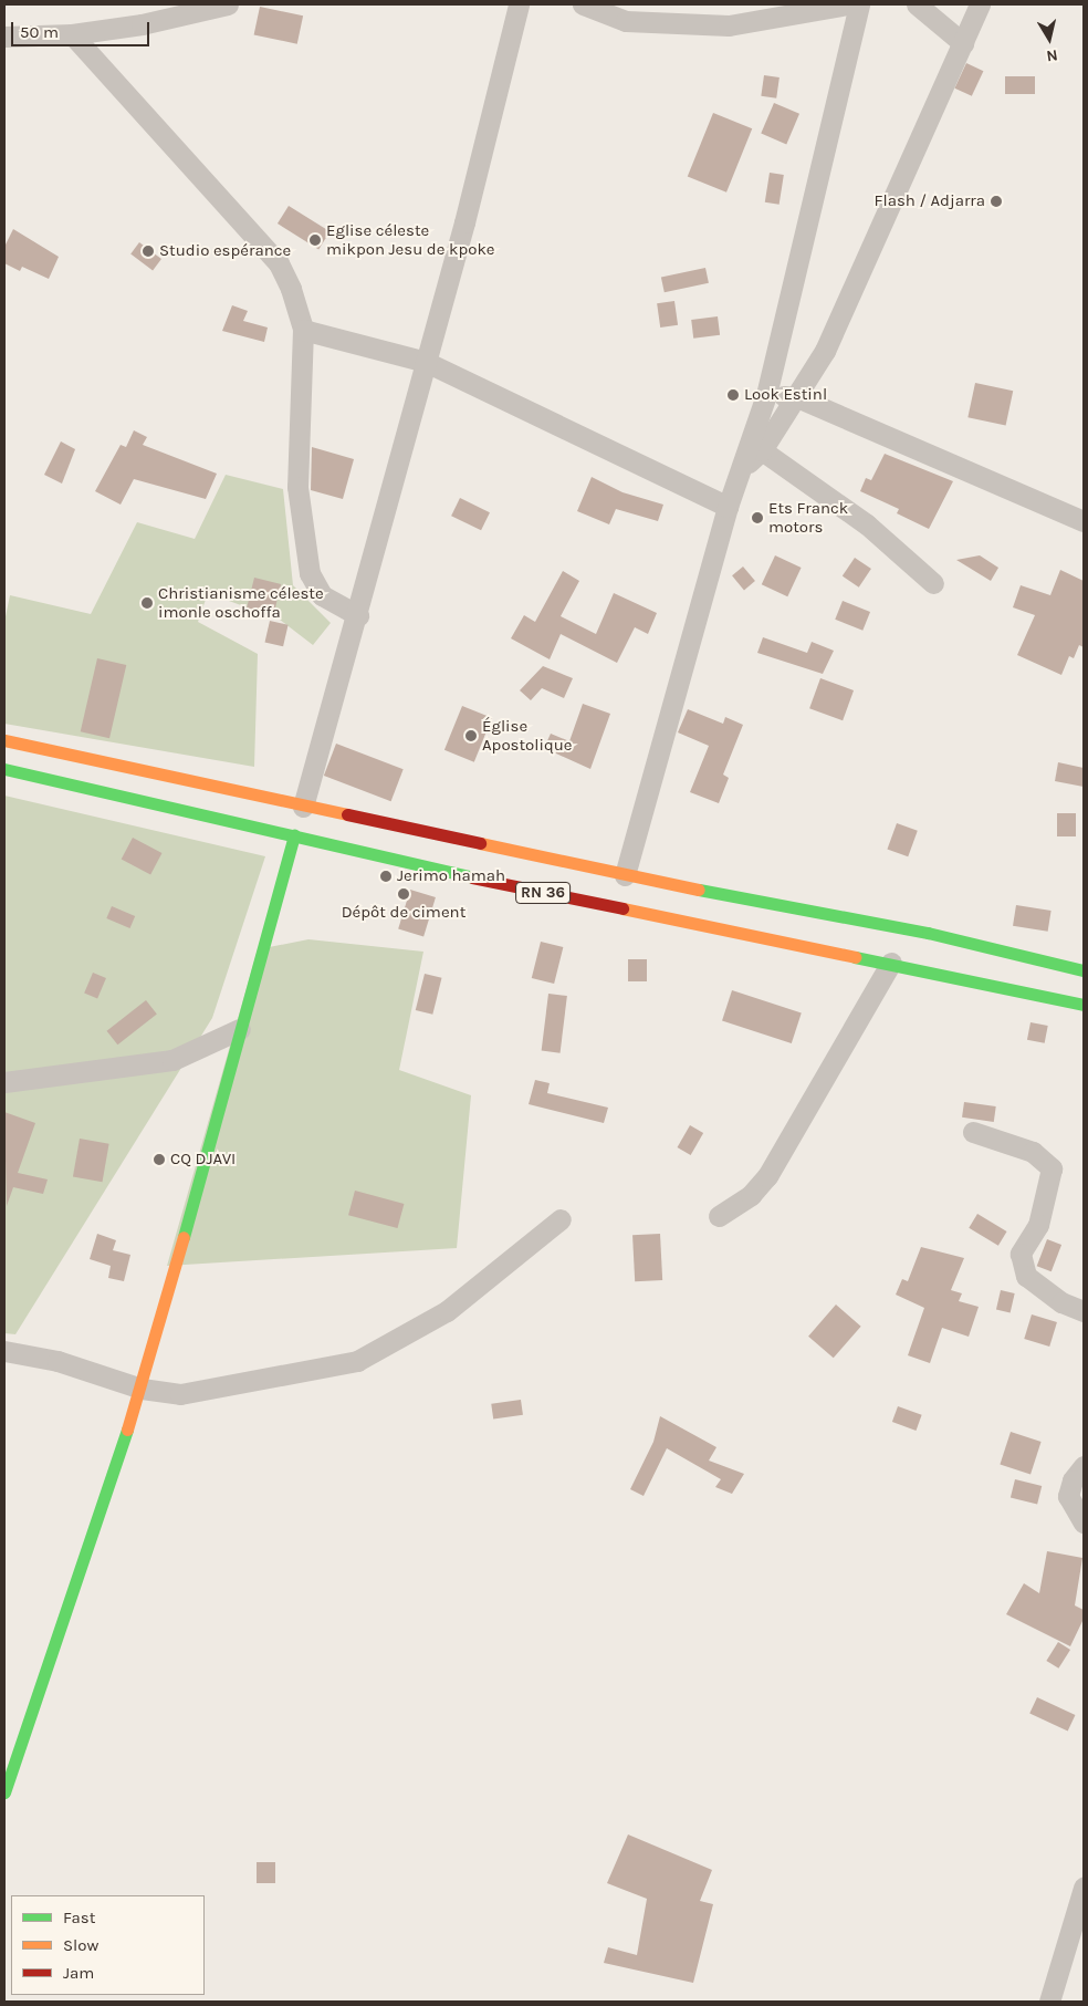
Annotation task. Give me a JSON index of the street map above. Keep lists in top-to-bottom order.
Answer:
{
  "streets": {
    "main road": ["RN 36"]
  },
  "places": [
    "Flash / Adjarra",
    "Eglise céleste mikpon Jesu de kpoke",
    "Studio espérance",
    "Look Estinl",
    "Ets Franck motors",
    "Christianisme céleste imonle oschoffa",
    "Église Apostolique",
    "Jerimo hamah",
    "Dépôt de ciment",
    "CQ DJAVI"
  ],
  "legend": ["Fast", "Slow", "Jam"],
  "scale_bar": "50 m",
  "north": "bottom"
}
